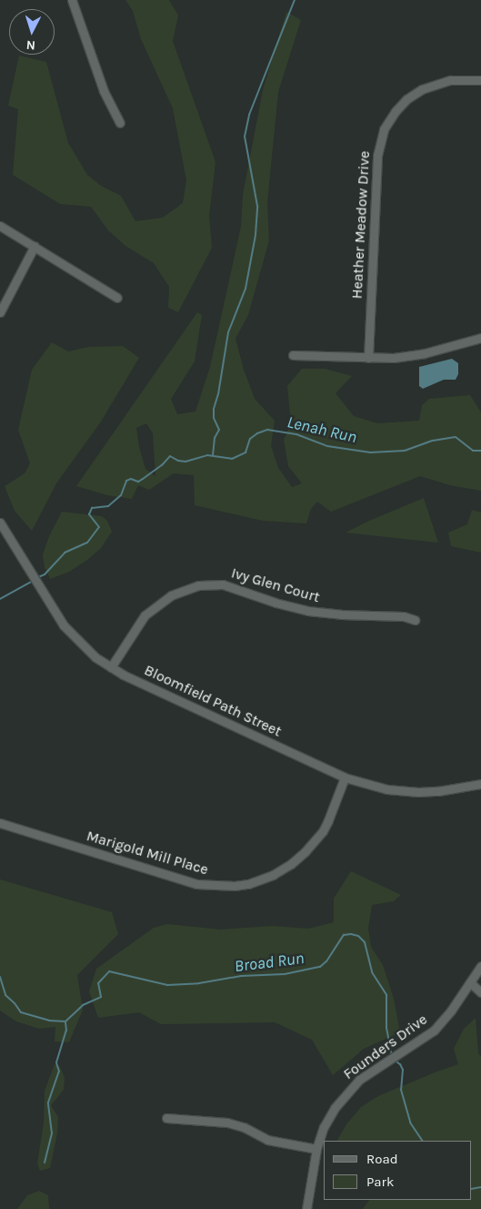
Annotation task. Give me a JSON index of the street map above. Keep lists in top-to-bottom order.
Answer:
{
  "streets": {
    "street": [
      "Heather Meadow Drive",
      "Ivy Glen Court",
      "Bloomfield Path Street",
      "Marigold Mill Place",
      "Founders Drive"
    ]
  },
  "crossings": [
    ["Ivy Glen Court", "Bloomfield Path Street"],
    ["Bloomfield Path Street", "Marigold Mill Place"]
  ],
  "water": ["Lenah Run", "Broad Run"],
  "legend": ["Road", "Park"],
  "north": "bottom"
}
